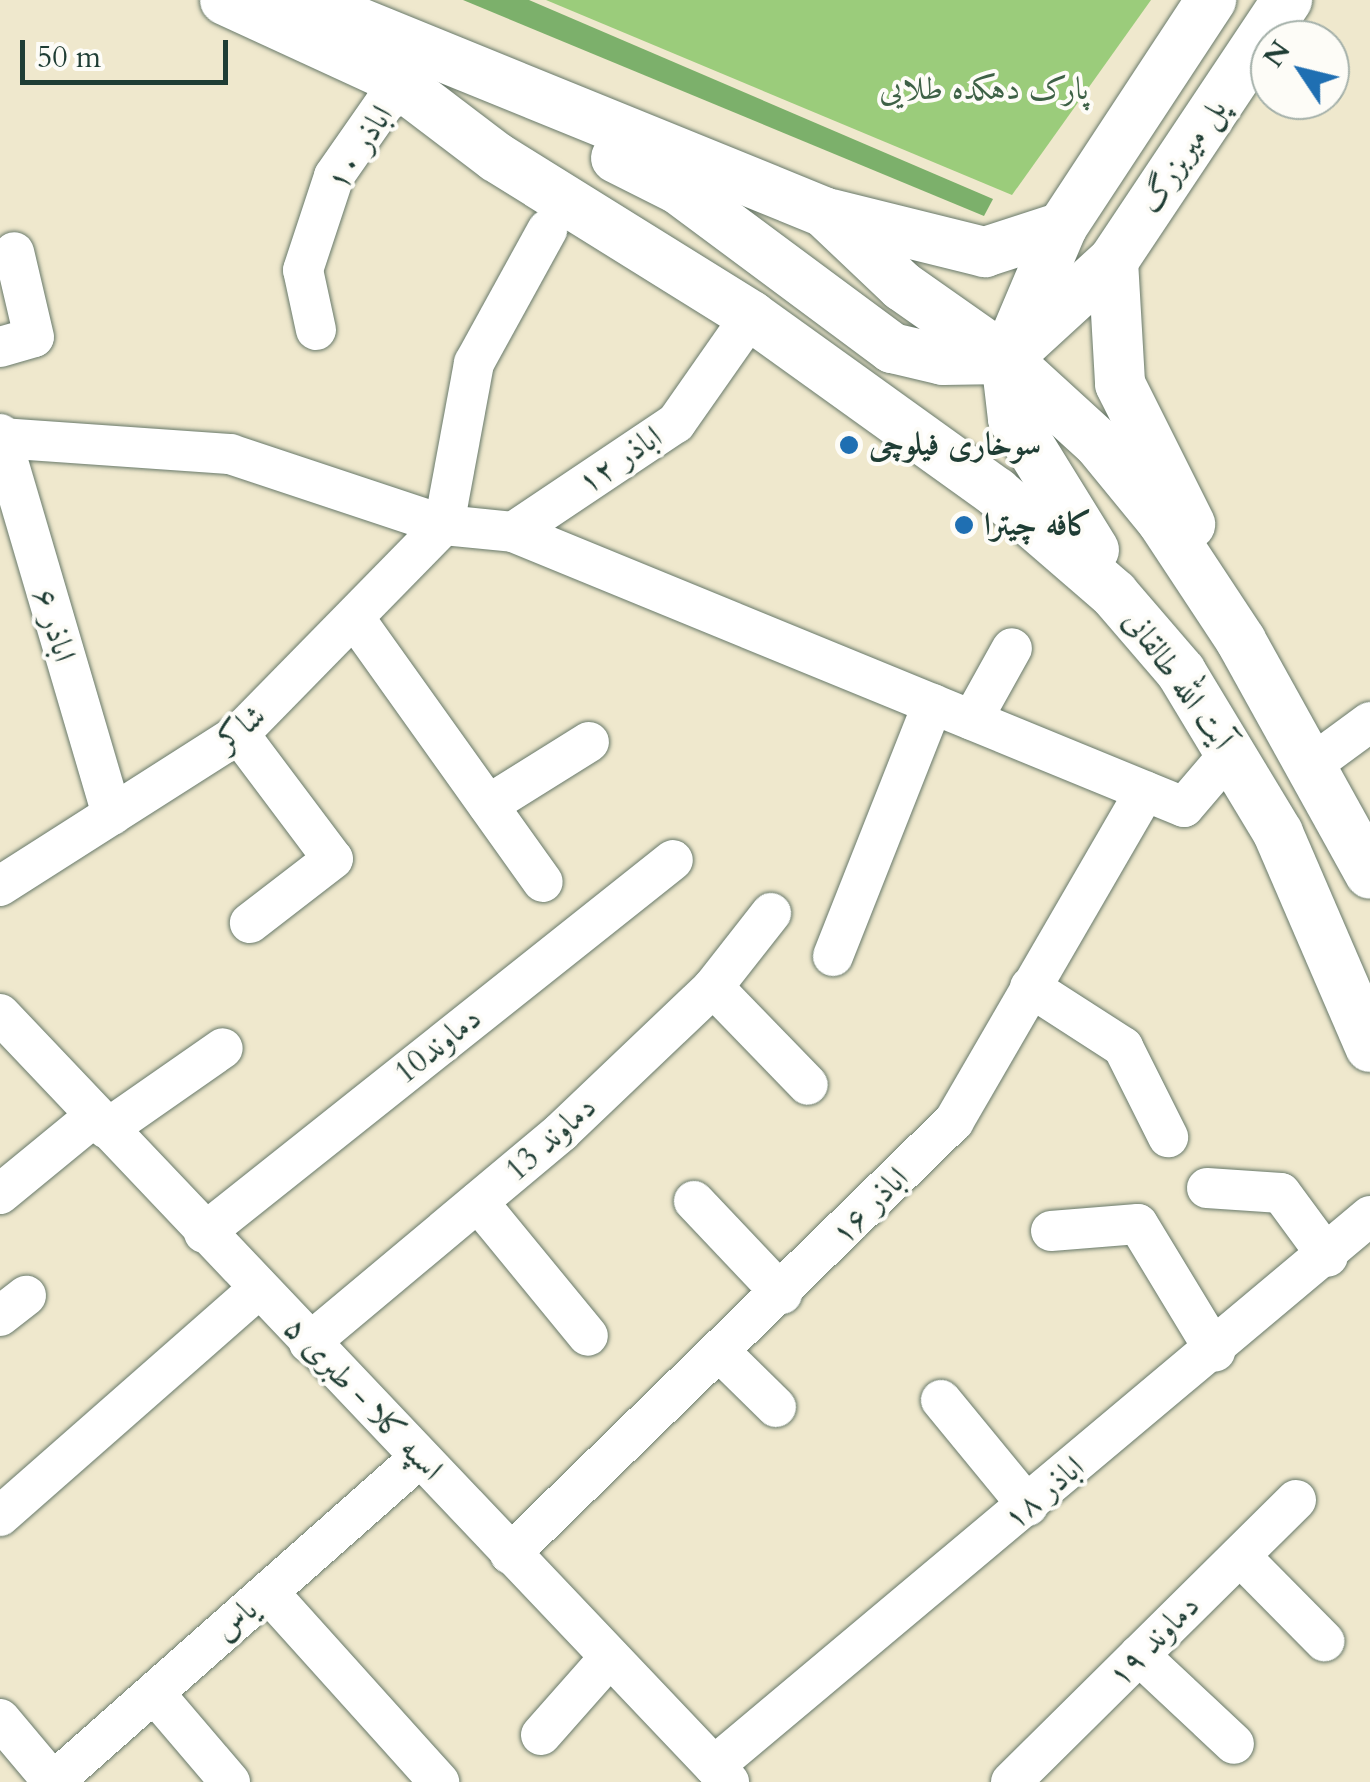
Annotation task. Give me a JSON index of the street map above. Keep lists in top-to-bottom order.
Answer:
{
  "streets": {
    "main road": ["پل میربزرگ", "آیت الله طالقانی"],
    "street": [
      "اباذر ۱۰",
      "اباذر ۱۲",
      "اباذر ۶",
      "شاکر",
      "دماوند10",
      "دماوند 13",
      "اباذر ۱۶",
      "اسپه کلا - طبری ۵",
      "اباذر ۱۸",
      "یاس",
      "دماوند ۱۹"
    ]
  },
  "crossings": [
    ["اباذر ۱۰", "آیت الله طالقانی"],
    ["پل میربزرگ", "آیت الله طالقانی"],
    ["اباذر ۱۲", "آیت الله طالقانی"],
    ["اباذر ۶", "شاکر"],
    ["دماوند10", "اسپه کلا - طبری ۵"],
    ["دماوند 13", "اسپه کلا - طبری ۵"],
    ["اباذر ۱۶", "اسپه کلا - طبری ۵"],
    ["اسپه کلا - طبری ۵", "اباذر ۱۸"],
    ["اسپه کلا - طبری ۵", "یاس"]
  ],
  "parks": ["پارک دهکده طلایی"],
  "places": ["سوخاری فیلوچی", "کافه چیترا"],
  "scale_bar": "50 m",
  "north": "top left"
}
